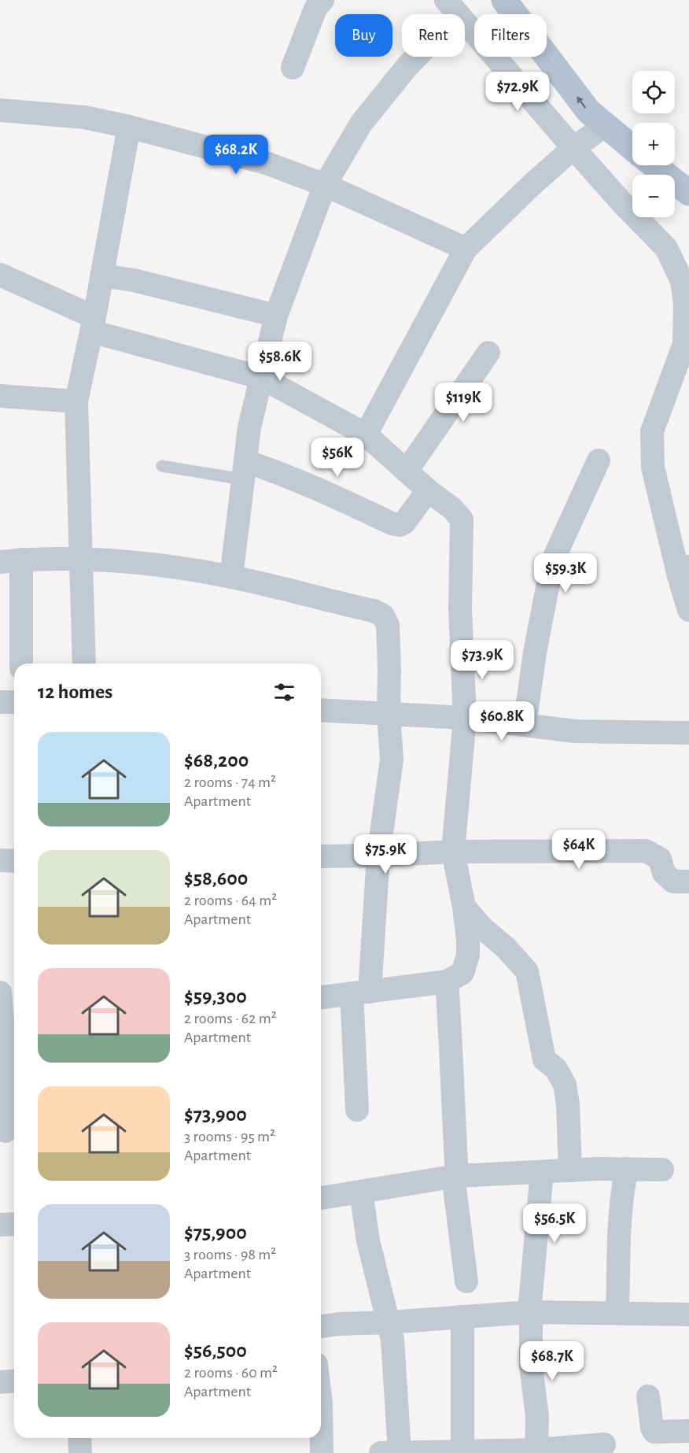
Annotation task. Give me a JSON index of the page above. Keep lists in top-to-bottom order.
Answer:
{
  "page": {
    "chip": ["Buy", "Rent", "Filters"],
    "map_buttons": ["+", "−"],
    "price": [
      "$72.9K",
      "$68.2K",
      "$58.6K",
      "$119K",
      "$56K",
      "$59.3K",
      "$73.9K",
      "$60.8K",
      "$64K",
      "$75.9K",
      "$56.5K",
      "$68.7K"
    ],
    "heading": "12 homes",
    "list": [
      {
        "name": "$68,200",
        "note": "2 rooms · 74 m² · Apartment"
      },
      {
        "name": "$58,600",
        "note": "2 rooms · 64 m² · Apartment"
      },
      {
        "name": "$59,300",
        "note": "2 rooms · 62 m² · Apartment"
      },
      {
        "name": "$73,900",
        "note": "3 rooms · 95 m² · Apartment"
      },
      {
        "name": "$75,900",
        "note": "3 rooms · 98 m² · Apartment"
      },
      {
        "name": "$56,500",
        "note": "2 rooms · 60 m² · Apartment"
      }
    ]
  }
}
